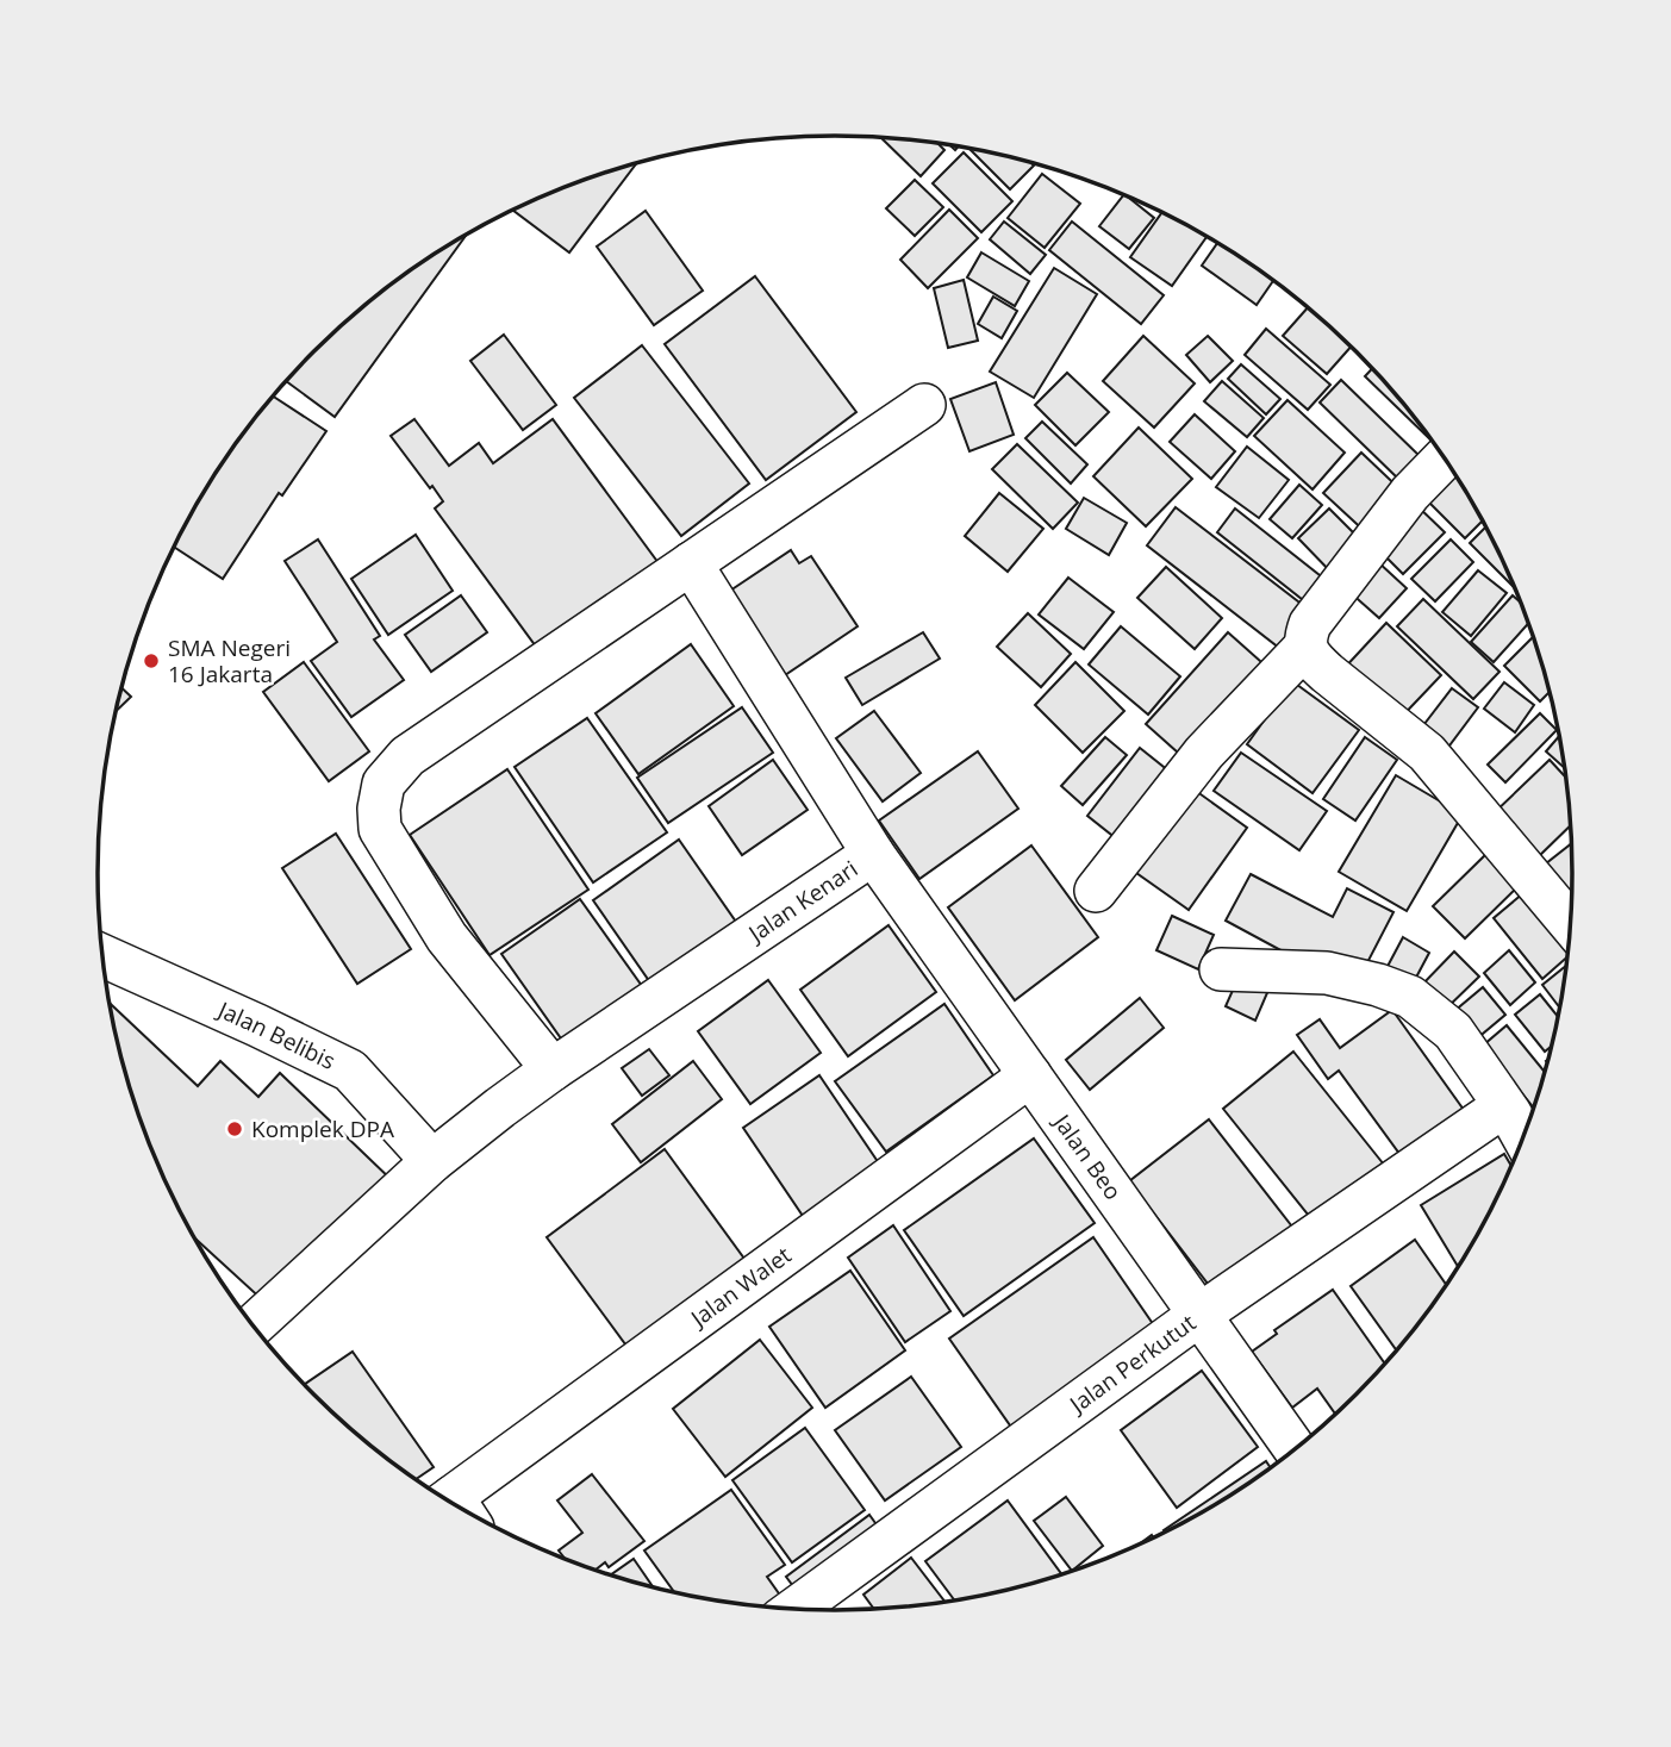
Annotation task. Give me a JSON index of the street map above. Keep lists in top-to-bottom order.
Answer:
{
  "streets": {
    "street": [
      "Jalan Kenari",
      "Jalan Belibis",
      "Jalan Beo",
      "Jalan Walet",
      "Jalan Perkutut"
    ]
  },
  "crossings": [
    ["Jalan Kenari", "Jalan Belibis"],
    ["Jalan Kenari", "Jalan Beo"],
    ["Jalan Beo", "Jalan Walet"],
    ["Jalan Beo", "Jalan Perkutut"]
  ],
  "places": ["SMA Negeri 16 Jakarta", "Komplek DPA"]
}
